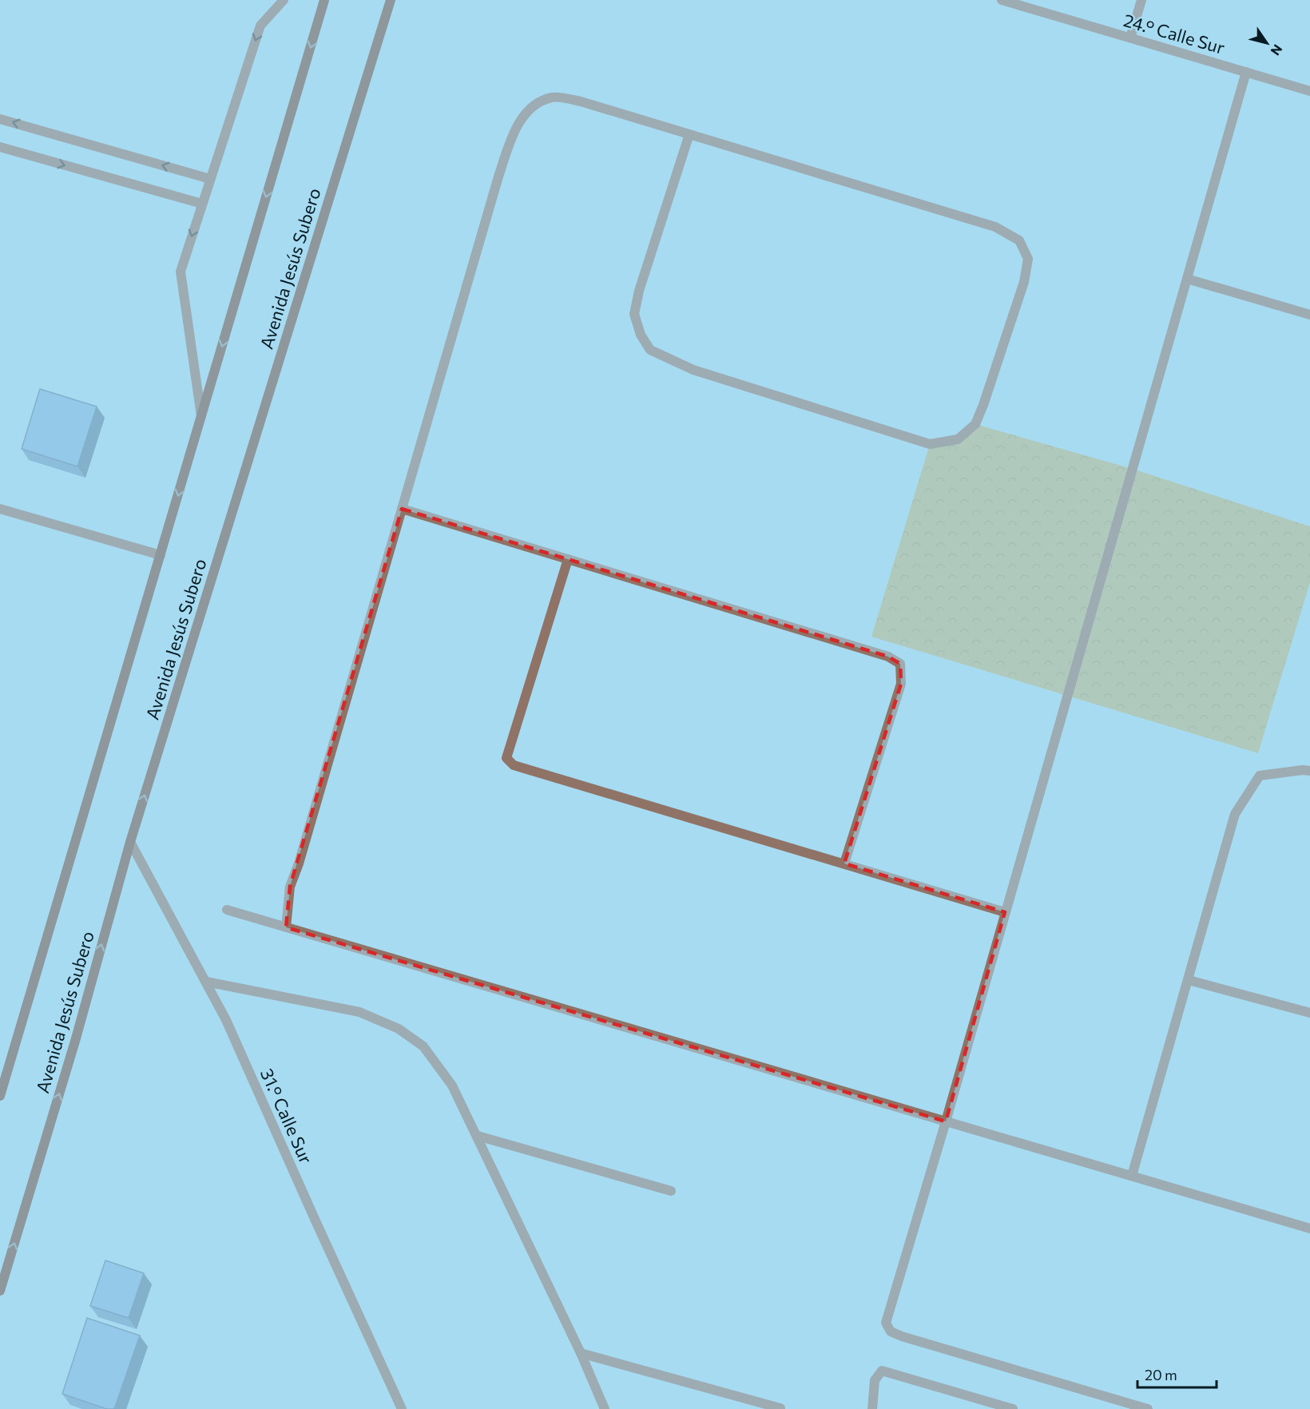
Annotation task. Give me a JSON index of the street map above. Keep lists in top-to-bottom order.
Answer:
{
  "streets": {
    "main road": ["Avenida Jesús Subero"],
    "street": ["24.° Calle Sur", "31.° Calle Sur"]
  },
  "crossings": [
    ["Avenida Jesús Subero", "31.° Calle Sur"]
  ],
  "scale_bar": "20 m",
  "north": "bottom right"
}
